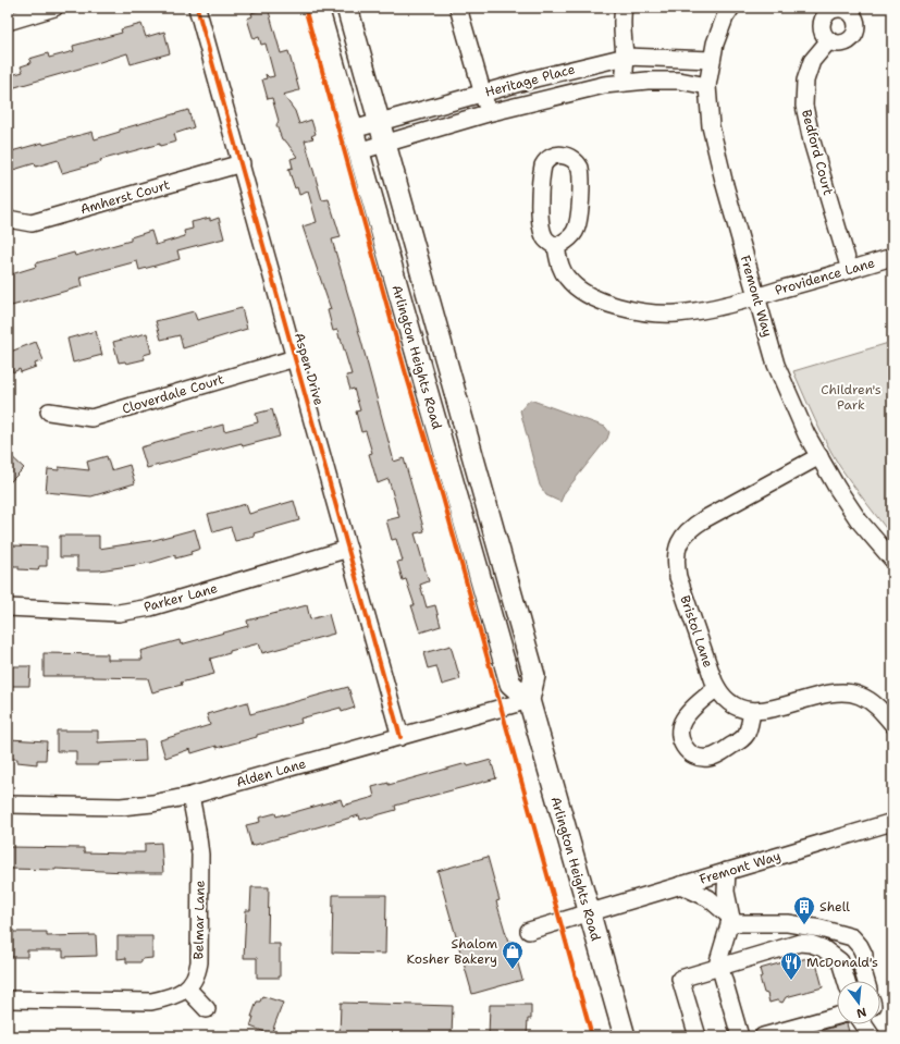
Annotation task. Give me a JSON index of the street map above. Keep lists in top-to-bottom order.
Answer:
{
  "streets": {
    "main road": ["Arlington Heights Road"],
    "street": [
      "Heritage Place",
      "Bedford Court",
      "Amherst Court",
      "Providence Lane",
      "Fremont Way",
      "Aspen Drive",
      "Cloverdale Court",
      "Parker Lane",
      "Bristol Lane",
      "Alden Lane",
      "Belmar Lane"
    ]
  },
  "crossings": [
    ["Heritage Place", "Fremont Way"],
    ["Heritage Place", "Arlington Heights Road"],
    ["Bedford Court", "Providence Lane"],
    ["Amherst Court", "Aspen Drive"],
    ["Providence Lane", "Fremont Way"],
    ["Fremont Way", "Arlington Heights Road"],
    ["Fremont Way", "Bristol Lane"],
    ["Arlington Heights Road", "Alden Lane"],
    ["Aspen Drive", "Cloverdale Court"],
    ["Aspen Drive", "Parker Lane"],
    ["Aspen Drive", "Alden Lane"],
    ["Alden Lane", "Belmar Lane"]
  ],
  "parks": ["Children's Park"],
  "places": {
    "building": ["Shell"],
    "shop": ["Shalom Kosher Bakery"],
    "restaurant": ["McDonald's"]
  },
  "north": "bottom"
}
